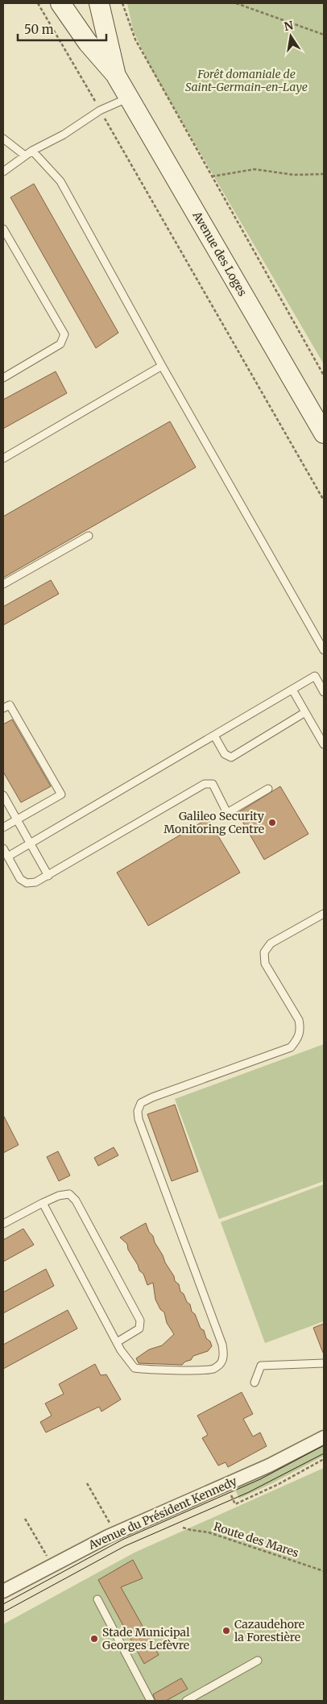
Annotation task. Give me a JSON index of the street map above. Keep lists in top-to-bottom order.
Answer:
{
  "streets": {
    "main road": ["Avenue des Loges"],
    "street": ["Avenue du Président Kennedy"],
    "path": ["Route des Mares"]
  },
  "parks": ["Forêt domaniale de Saint-Germain-en-Laye"],
  "places": ["Galileo Security Monitoring Centre", "Cazaudehore la Forestière", "Stade Municipal Georges Lefèvre"],
  "scale_bar": "50 m",
  "north": "top"
}
